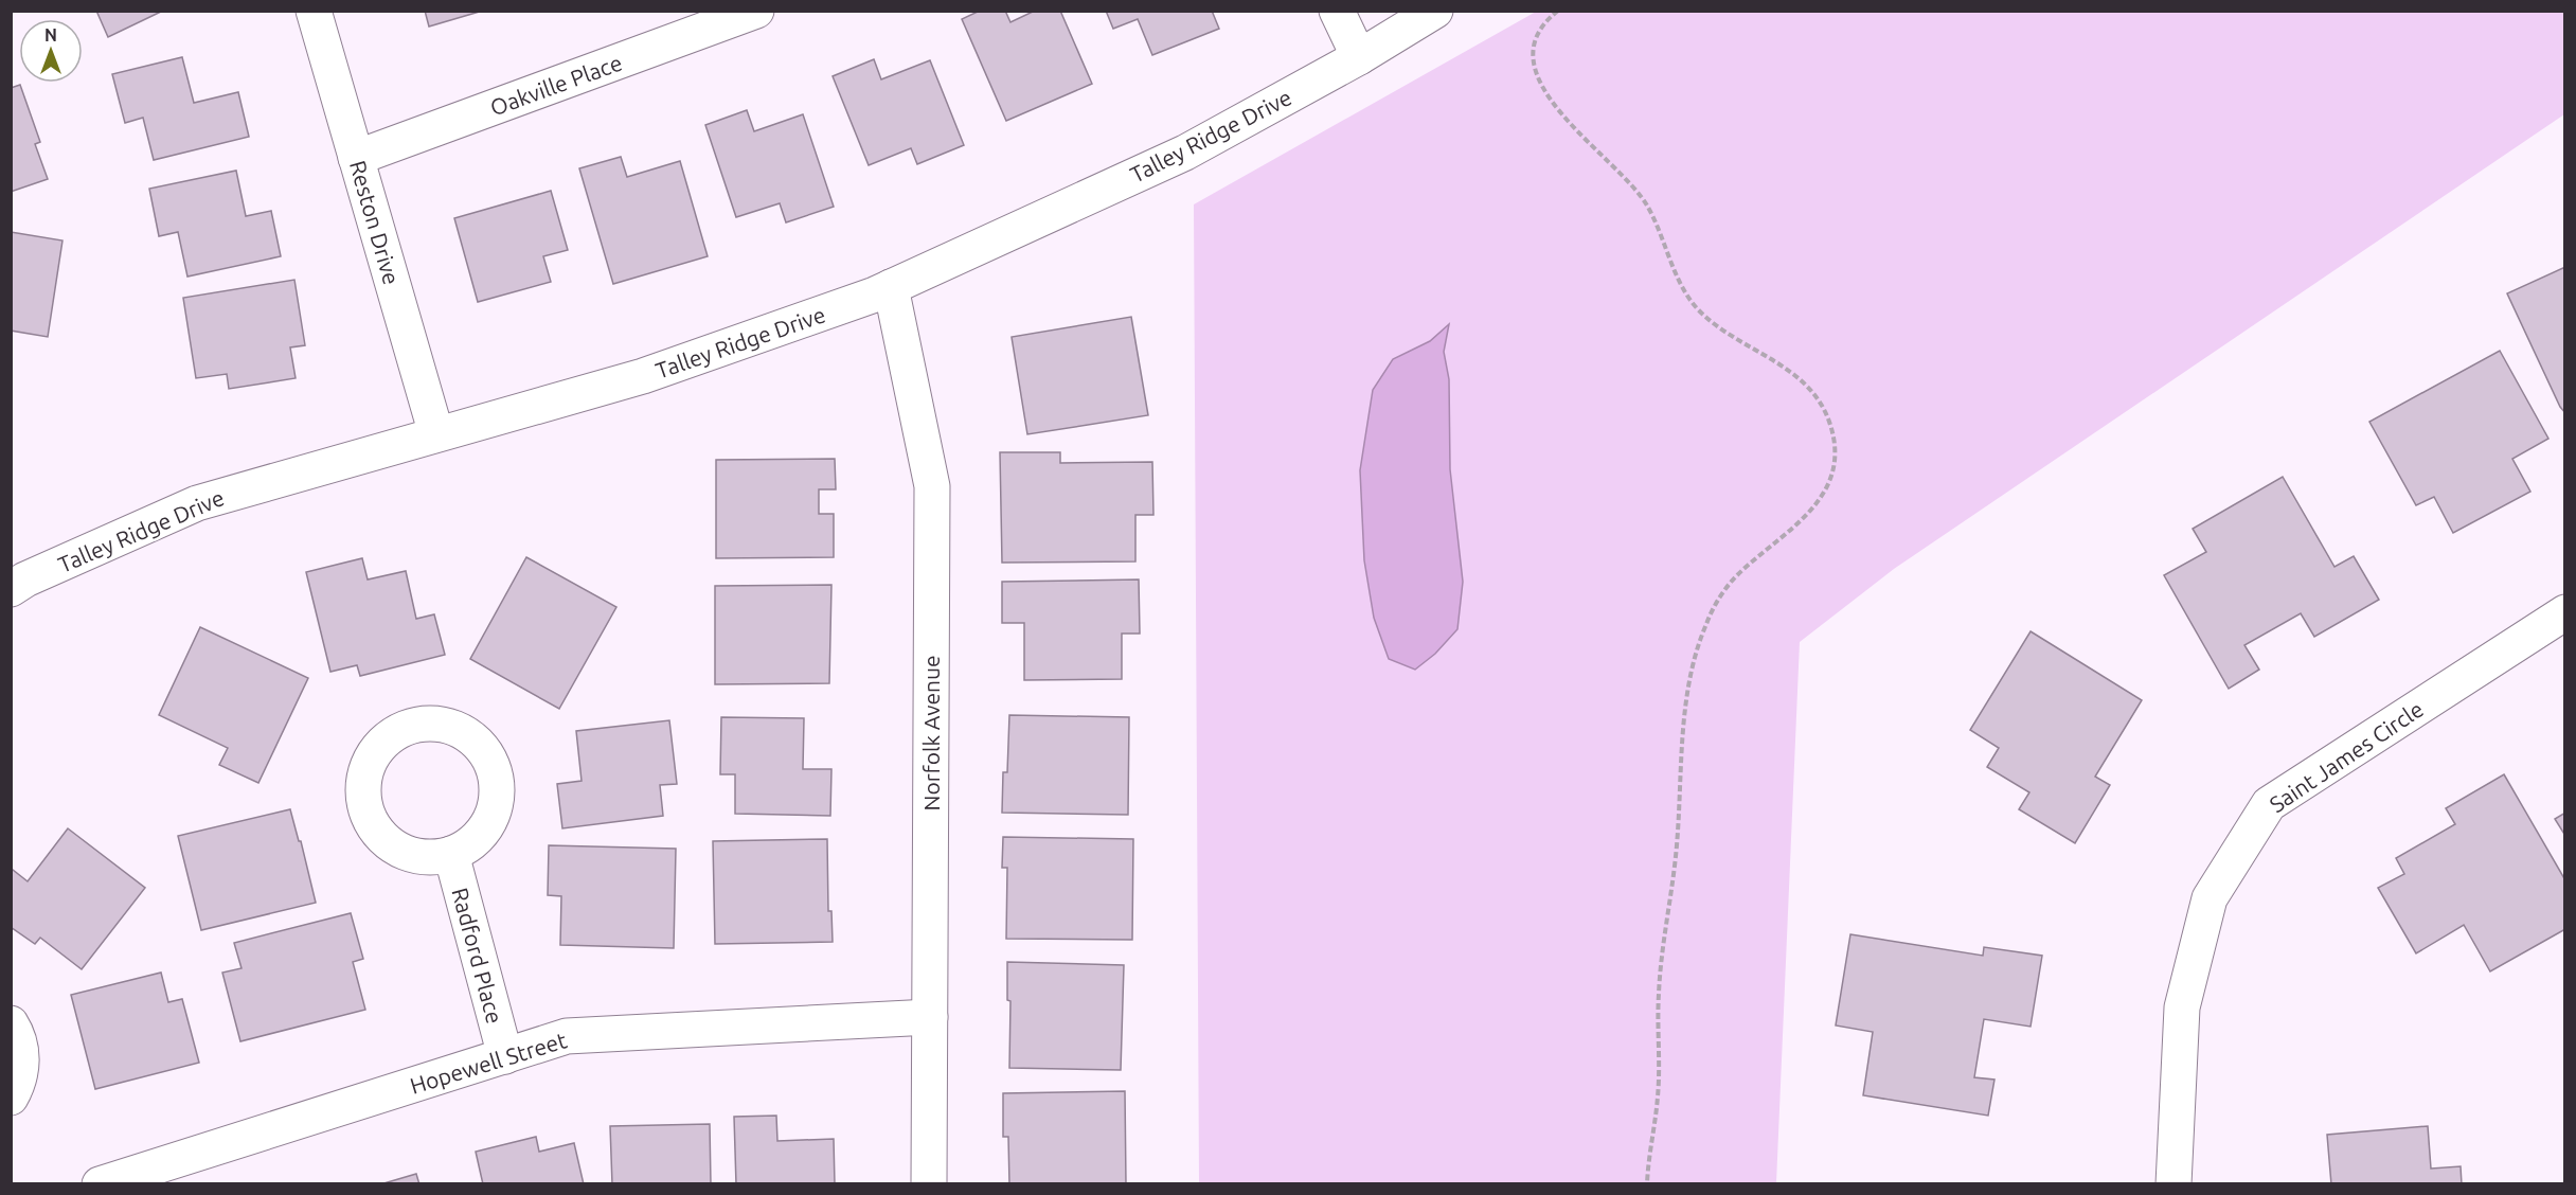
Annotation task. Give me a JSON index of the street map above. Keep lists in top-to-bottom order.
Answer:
{
  "streets": {
    "street": [
      "Oakville Place",
      "Talley Ridge Drive",
      "Reston Drive",
      "Norfolk Avenue",
      "Saint James Circle",
      "Radford Place",
      "Hopewell Street"
    ]
  },
  "crossings": [
    ["Oakville Place", "Reston Drive"],
    ["Talley Ridge Drive", "Reston Drive"],
    ["Talley Ridge Drive", "Norfolk Avenue"],
    ["Norfolk Avenue", "Hopewell Street"],
    ["Radford Place", "Hopewell Street"]
  ],
  "north": "top"
}
